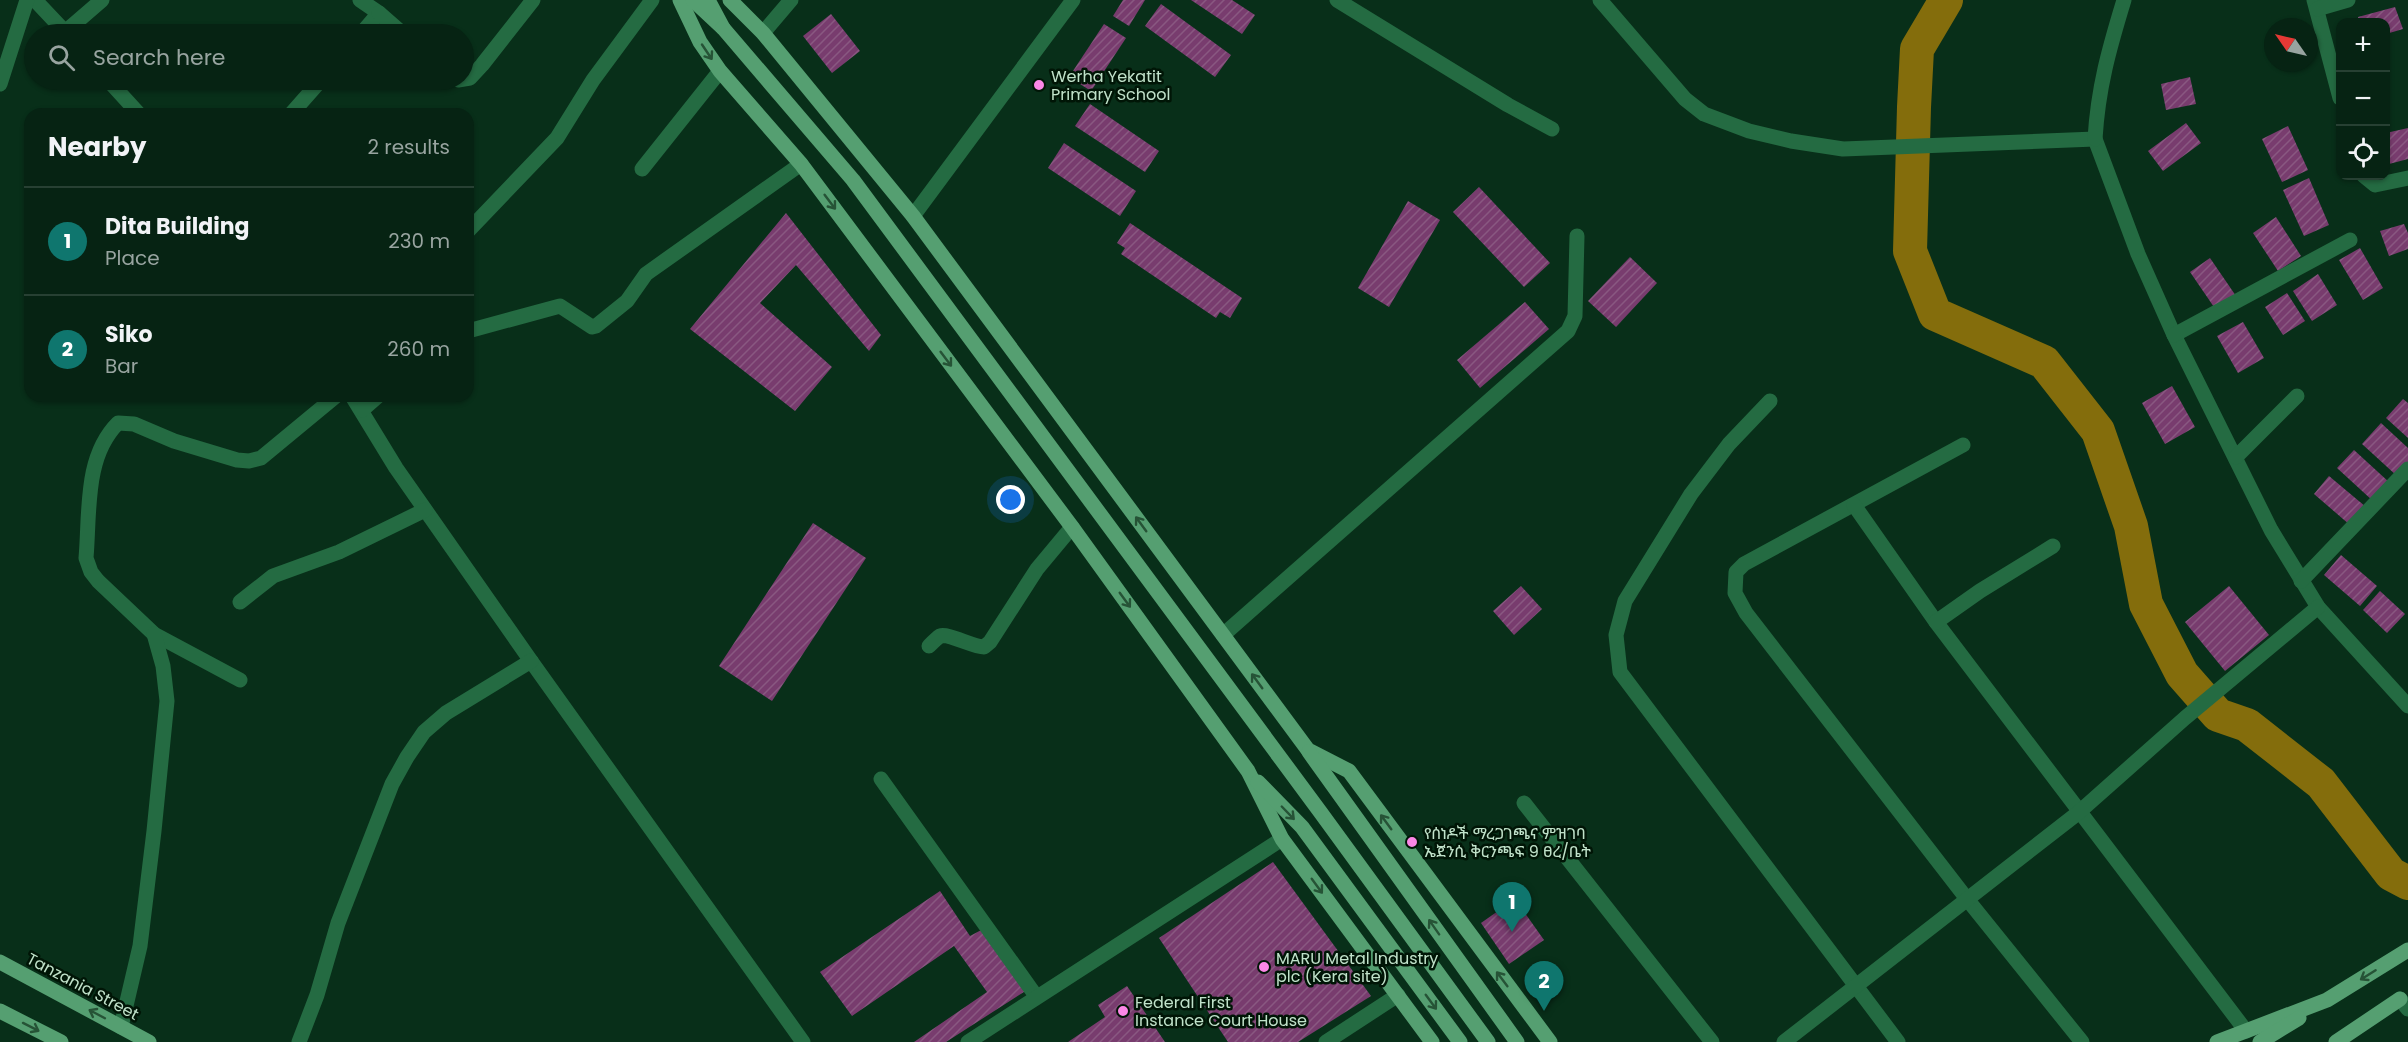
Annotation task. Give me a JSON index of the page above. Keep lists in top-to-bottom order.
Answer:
{
  "streets": {
    "main road": ["Tanzania Street"]
  },
  "places": [
    "Werha Yekatit Primary School",
    "የሰነዶች ማረጋገጫና ምዝገባ ኤጀንሲ ቅርንጫፍ 9 ፀረ/ቤት",
    "MARU Metal Industry plc (Kera site)",
    "Federal First Instance Court House"
  ],
  "north": "top left",
  "page": {
    "map_buttons": ["+", "−"],
    "search": "Search here",
    "heading": ["Nearby", "2 results"],
    "list": [
      {
        "mark": "1",
        "name": "Dita Building",
        "note": "Place",
        "value": "230 m"
      },
      {
        "mark": "2",
        "name": "Siko",
        "note": "Bar",
        "value": "260 m"
      }
    ],
    "pins": ["1", "2"]
  }
}
